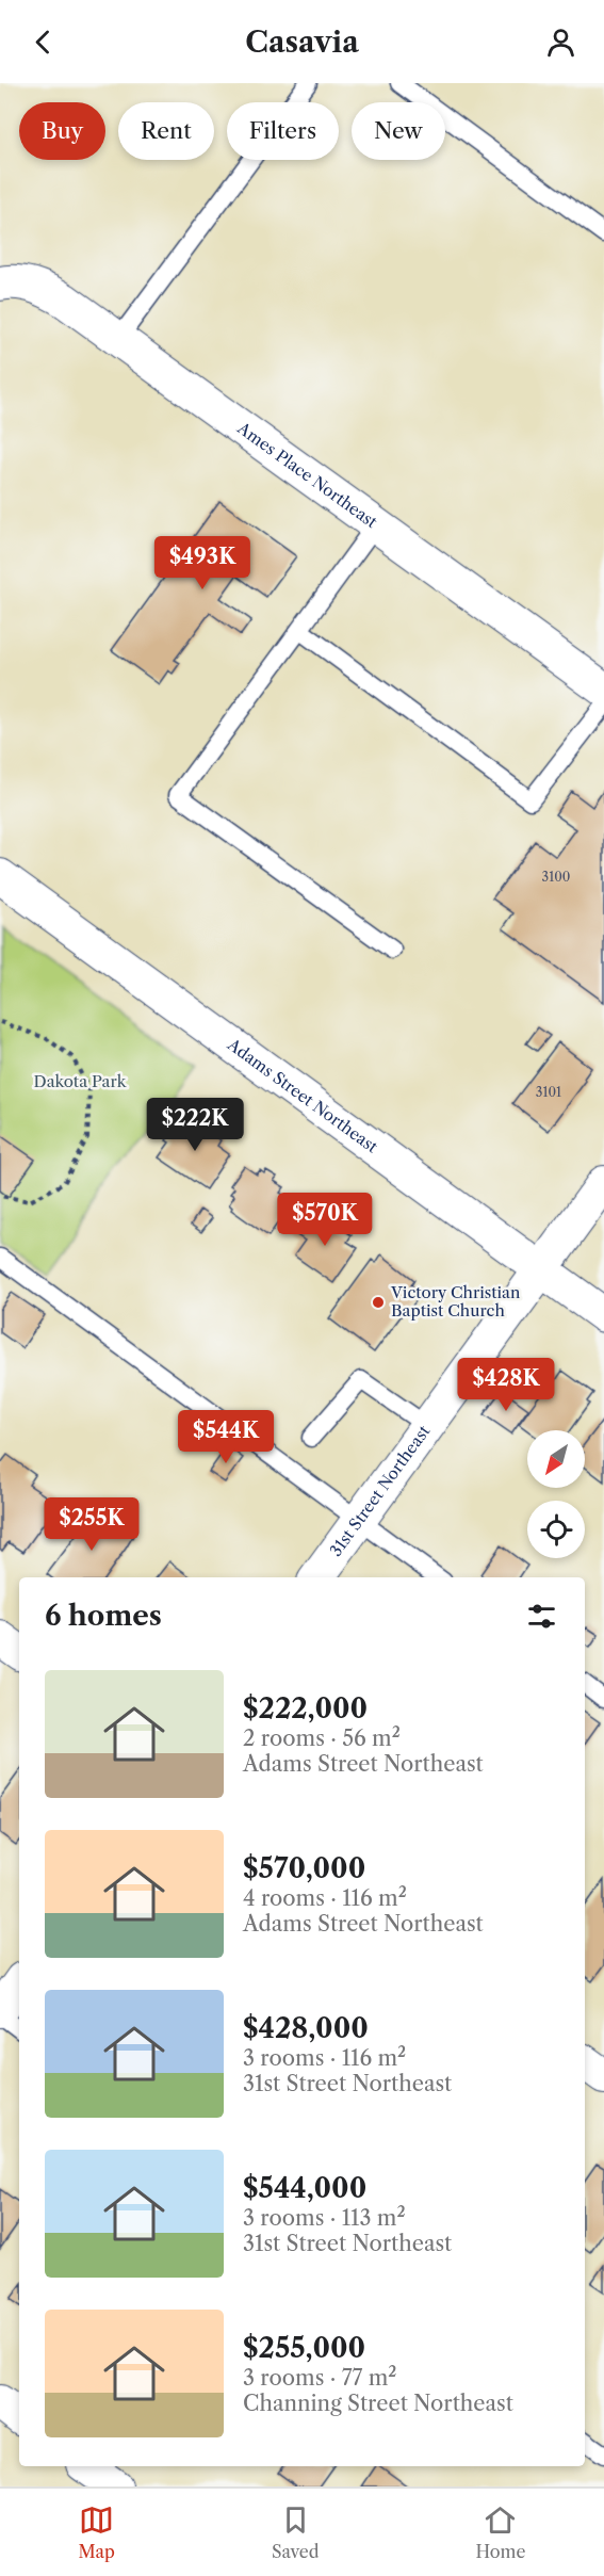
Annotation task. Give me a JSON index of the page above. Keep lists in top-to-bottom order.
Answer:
{
  "streets": {
    "street": ["Ames Place Northeast", "Adams Street Northeast", "31st Street Northeast"]
  },
  "crossings": [
    ["Adams Street Northeast", "31st Street Northeast"]
  ],
  "parks": ["Dakota Park"],
  "places": ["Victory Christian Baptist Church"],
  "house_numbers": ["3100", "3101"],
  "north": "bottom left",
  "page": {
    "header": "Casavia",
    "chip": [
      "Buy",
      "Rent",
      "Filters",
      "New"
    ],
    "price": [
      "$493K",
      "$222K",
      "$570K",
      "$428K",
      "$544K",
      "$255K"
    ],
    "heading": "6 homes",
    "list": [
      {
        "name": "$222,000",
        "note": "2 rooms · 56 m² · Adams Street Northeast"
      },
      {
        "name": "$570,000",
        "note": "4 rooms · 116 m² · Adams Street Northeast"
      },
      {
        "name": "$428,000",
        "note": "3 rooms · 116 m² · 31st Street Northeast"
      },
      {
        "name": "$544,000",
        "note": "3 rooms · 113 m² · 31st Street Northeast"
      },
      {
        "name": "$255,000",
        "note": "3 rooms · 77 m² · Channing Street Northeast"
      }
    ],
    "tabs": ["Map", "Saved", "Home"]
  }
}
